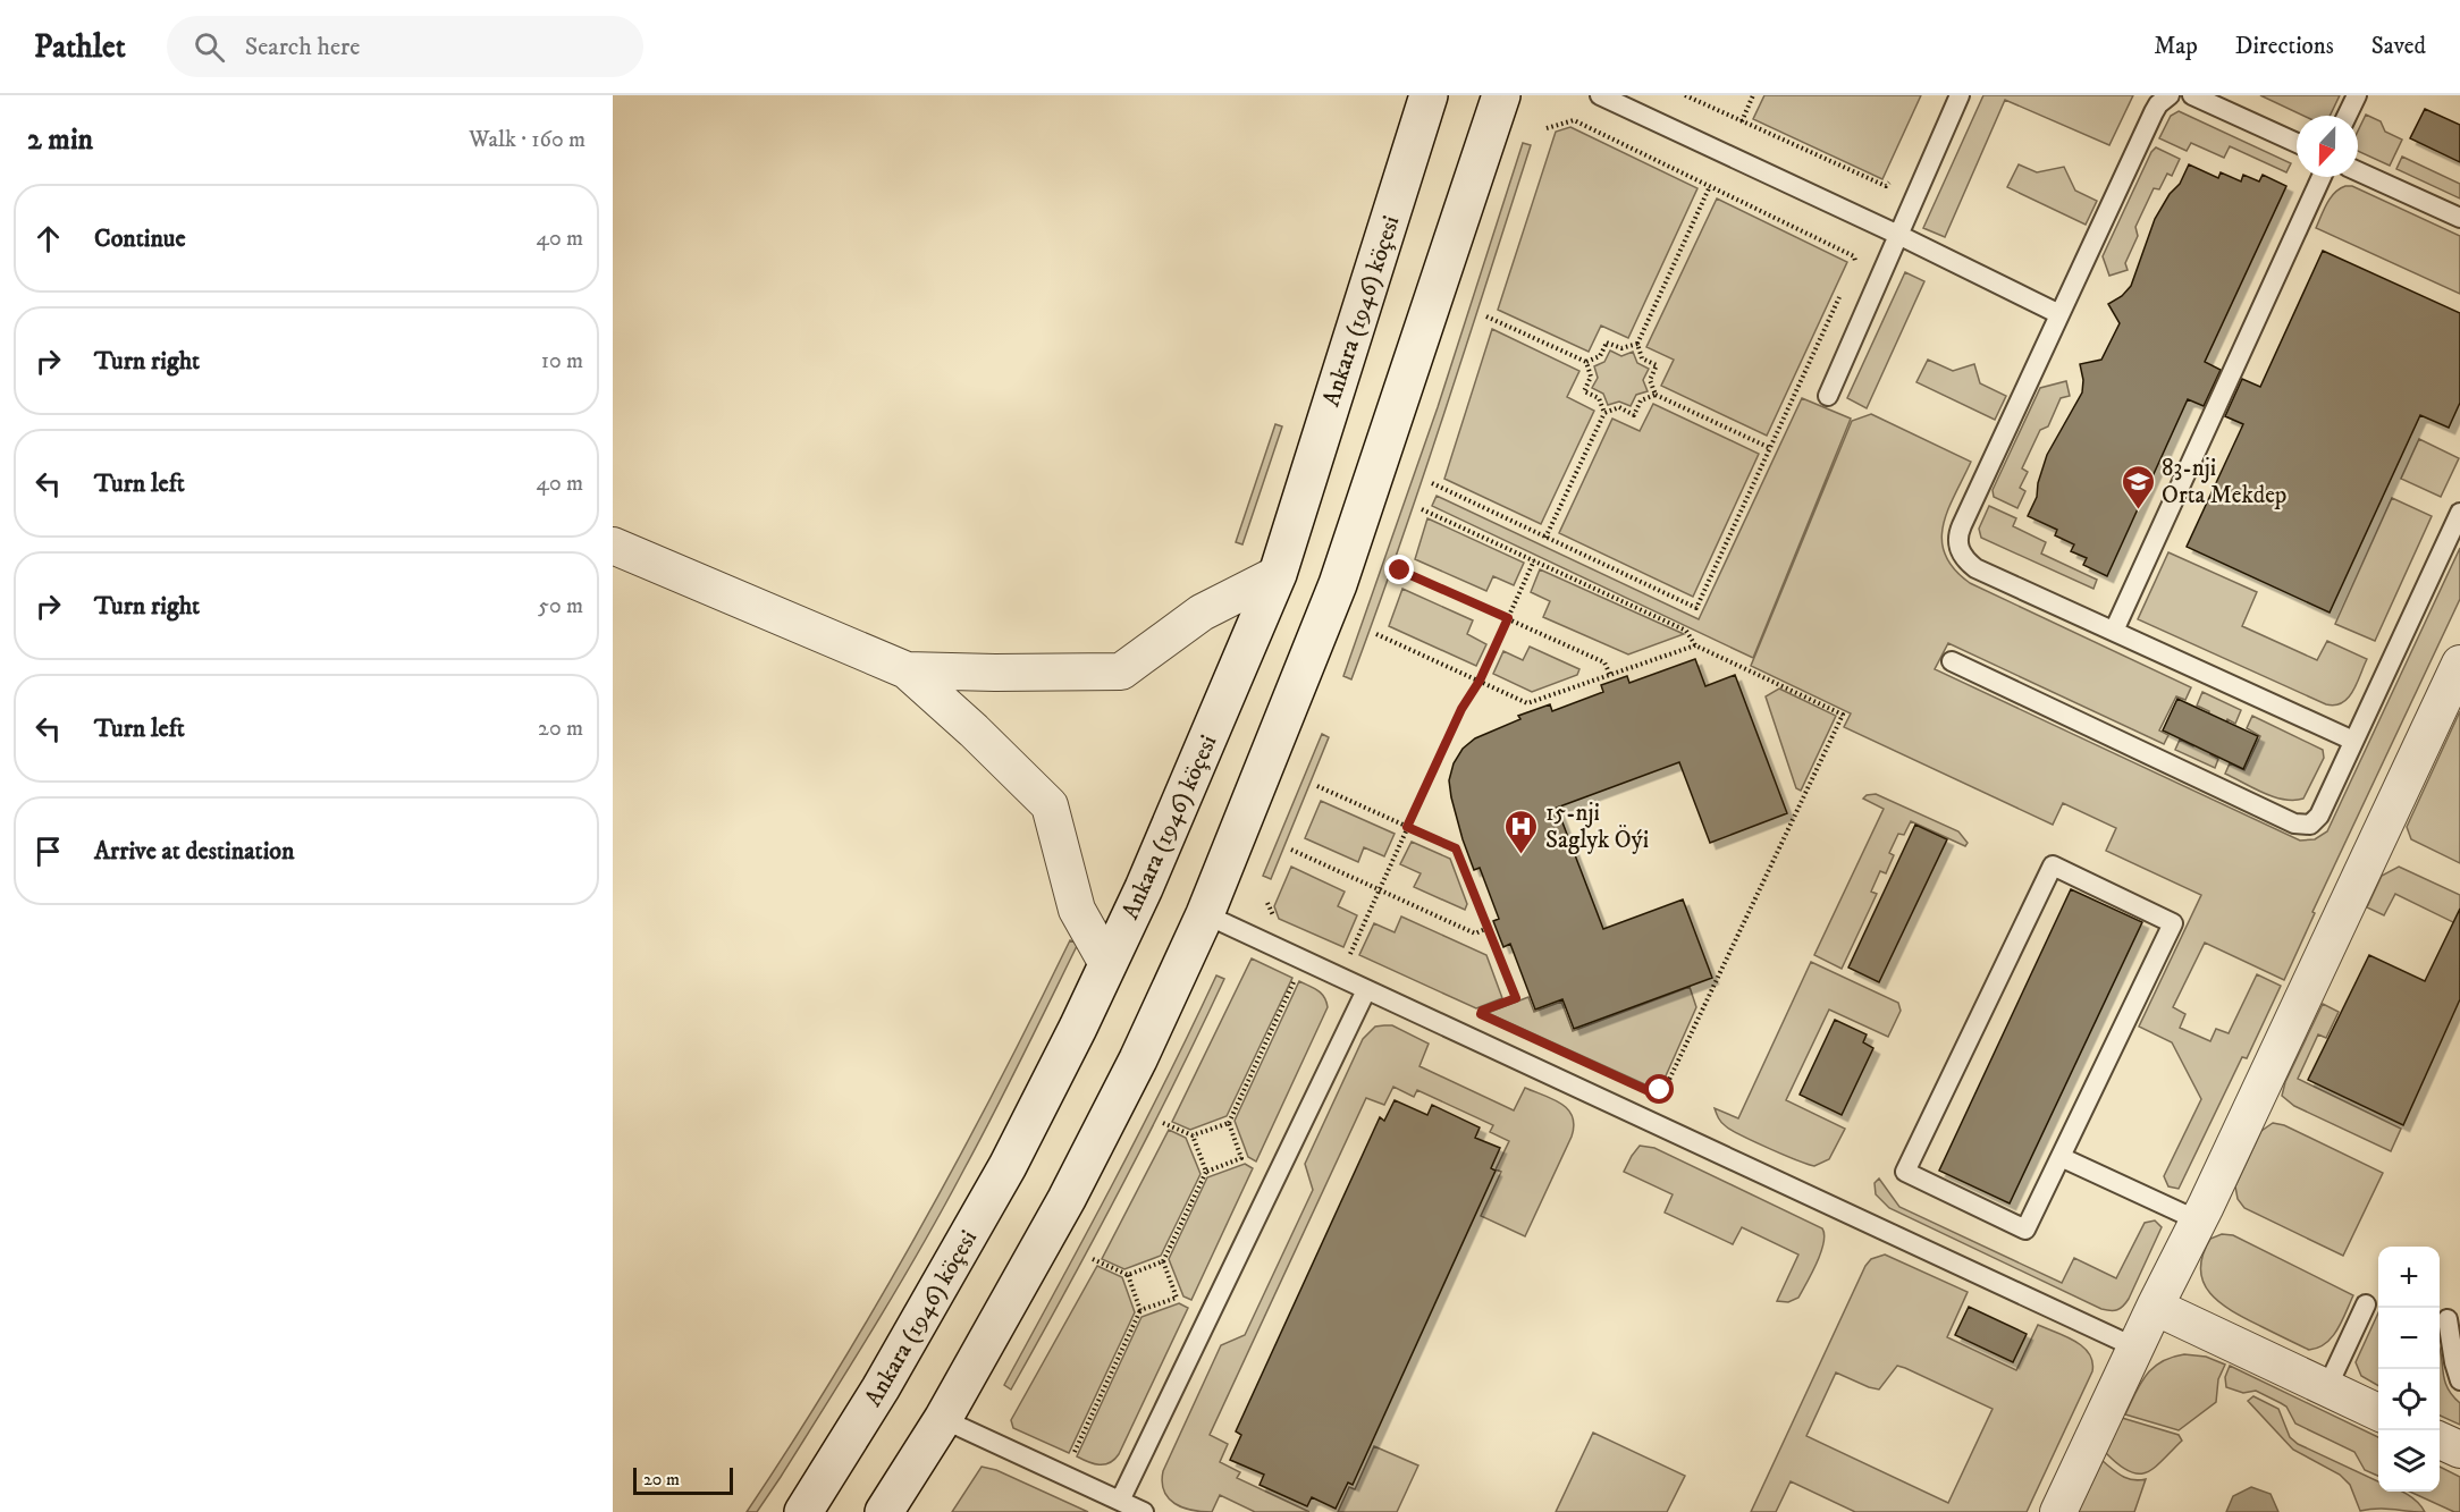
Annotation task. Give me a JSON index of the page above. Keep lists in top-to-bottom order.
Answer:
{
  "streets": {
    "main road": ["Ankara (1946) köçesi"]
  },
  "places": {
    "school or university": ["83-nji Orta Mekdep"],
    "hospital": ["15-nji Saglyk Öýi"]
  },
  "scale_bar": "20 m",
  "north": "bottom",
  "page": {
    "header": "Pathlet",
    "search": "Search here",
    "nav": ["Map", "Directions", "Saved"],
    "heading": ["2 min", "Walk · 160 m"],
    "list": [
      ["Continue", "40 m"],
      ["Turn right", "10 m"],
      ["Turn left", "40 m"],
      ["Turn right", "50 m"],
      ["Turn left", "20 m"],
      "Arrive at destination"
    ],
    "map_buttons": ["+", "−"],
    "scale": "20 m"
  }
}
